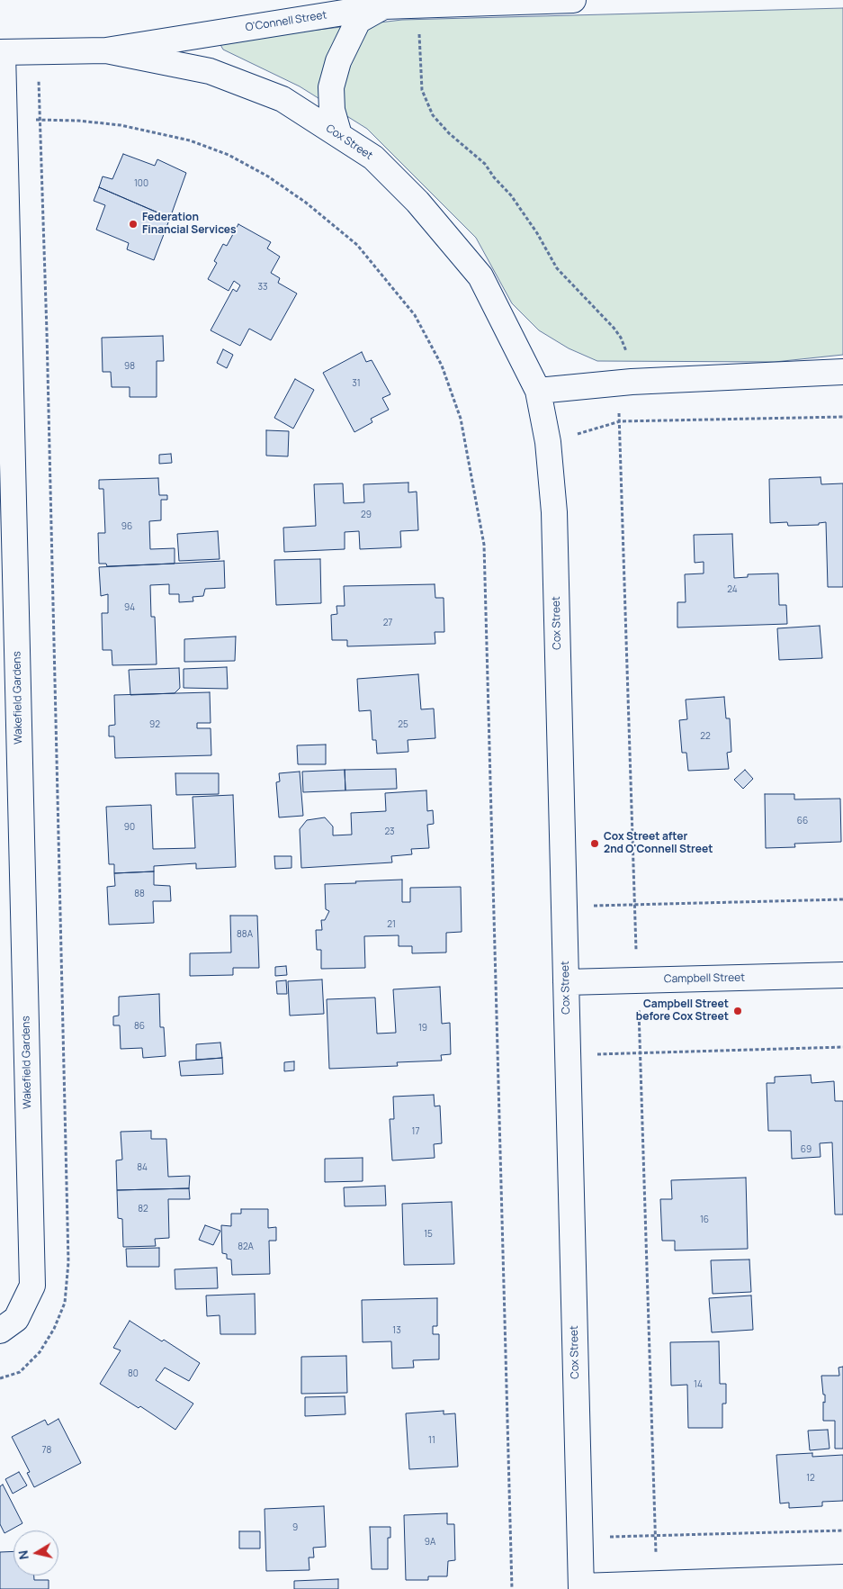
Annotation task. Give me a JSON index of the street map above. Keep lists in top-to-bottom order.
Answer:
{
  "streets": {
    "street": [
      "O'Connell Street",
      "Cox Street",
      "Wakefield Gardens",
      "Campbell Street"
    ]
  },
  "crossings": [
    ["O'Connell Street", "Cox Street"],
    ["O'Connell Street", "Wakefield Gardens"],
    ["Cox Street", "Campbell Street"]
  ],
  "places": ["Federation Financial Services", "Cox Street after 2nd O'Connell Street", "Campbell Street before Cox Street"],
  "house_numbers": [
    "100",
    "33",
    "98",
    "31",
    "29",
    "96",
    "24",
    "94",
    "27",
    "92",
    "25",
    "22",
    "66",
    "90",
    "23",
    "88",
    "21",
    "88A",
    "86",
    "19",
    "17",
    "69",
    "84",
    "82",
    "16",
    "15",
    "82A",
    "13",
    "80",
    "14",
    "11",
    "78",
    "12",
    "9",
    "9A"
  ],
  "north": "left"
}
